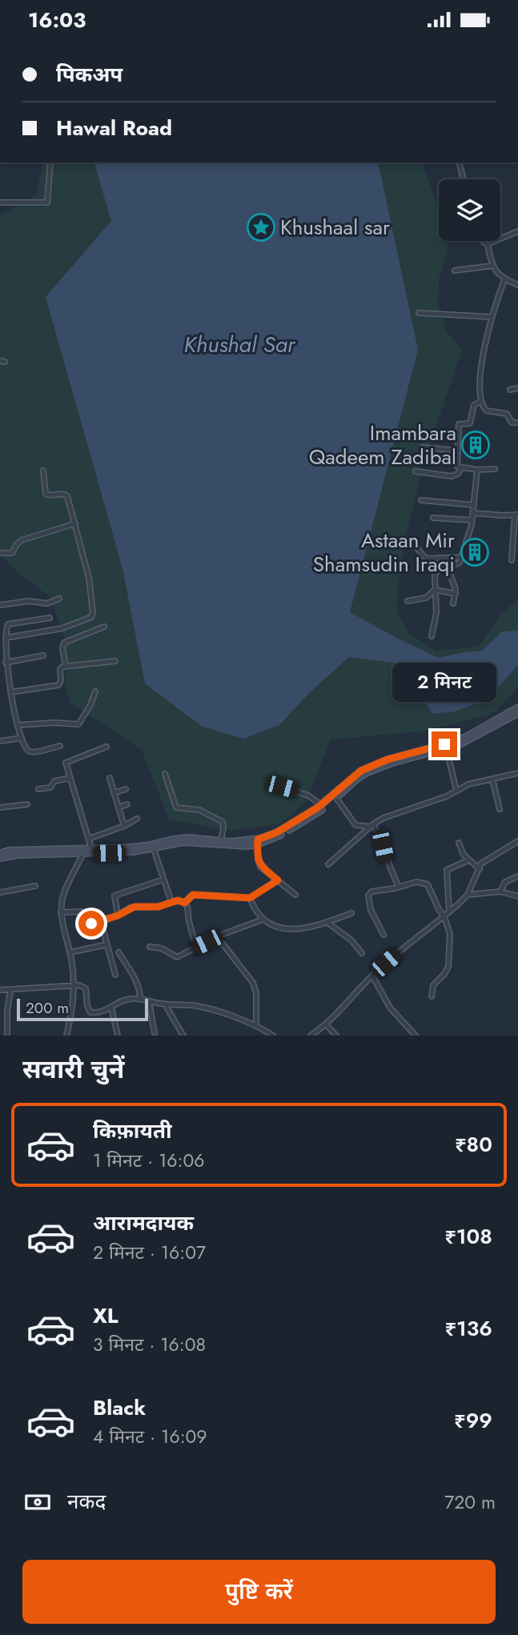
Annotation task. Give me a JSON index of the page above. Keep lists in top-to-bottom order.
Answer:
{
  "water": ["Khushal Sar"],
  "places": {
    "place": ["Khushaal sar"],
    "building": ["Imambara Qadeem Zadibal", "Astaan Mir Shamsudin Iraqi"]
  },
  "scale_bar": "200 m",
  "page": {
    "status": "16:03",
    "banner": ["पिकअप", "Hawal Road"],
    "bubble": "2 मिनट",
    "scale": "200 m",
    "heading": "सवारी चुनें",
    "list": [
      {
        "name": "किफ़ायती",
        "note": "1 मिनट · 16:06",
        "value": "₹80"
      },
      {
        "name": "आरामदायक",
        "note": "2 मिनट · 16:07",
        "value": "₹108"
      },
      {
        "name": "XL",
        "note": "3 मिनट · 16:08",
        "value": "₹136"
      },
      {
        "name": "Black",
        "note": "4 मिनट · 16:09",
        "value": "₹99"
      }
    ],
    "pay": ["नकद", "720 m"],
    "buttons": "पुष्टि करें"
  }
}
